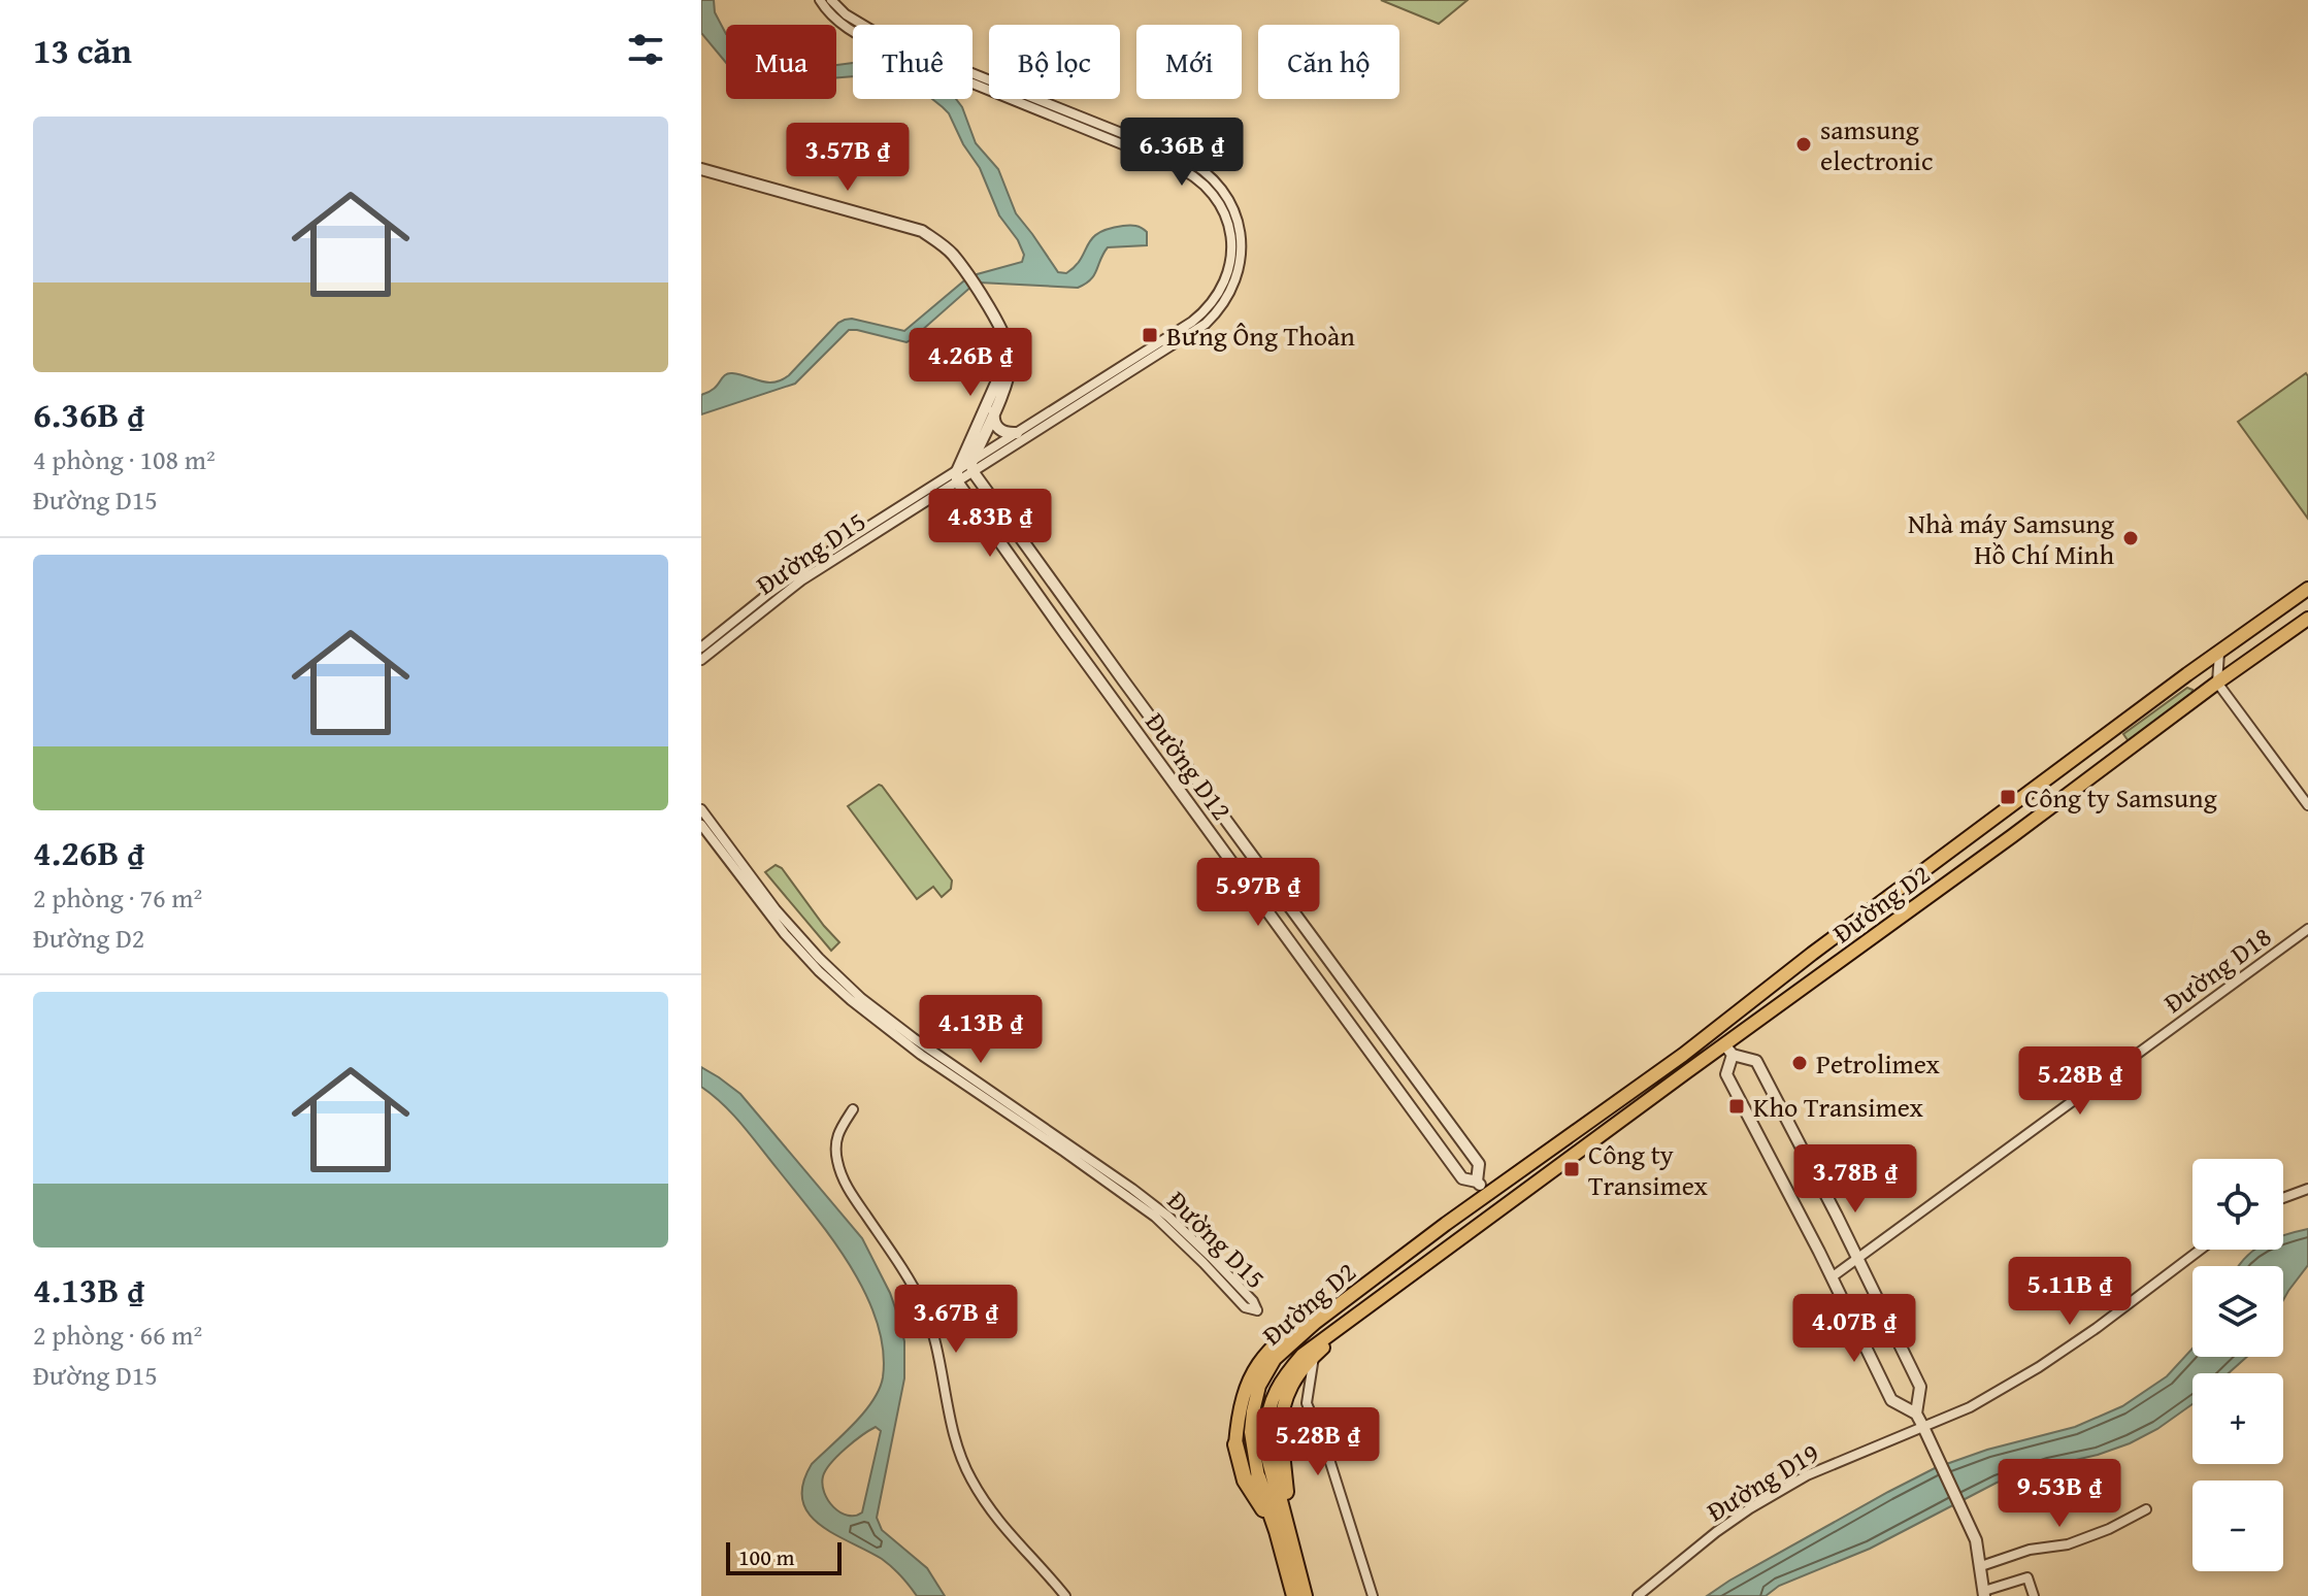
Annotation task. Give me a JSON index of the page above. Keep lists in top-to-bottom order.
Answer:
{
  "streets": {
    "main road": ["Đường D2"],
    "street": [
      "Đường D15",
      "Đường D12",
      "Đường D18",
      "Đường D19"
    ]
  },
  "crossings": [
    ["Đường D15", "Đường D12"],
    ["Đường D12", "Đường D2"]
  ],
  "places": {
    "other": ["samsung electronic", "Nhà máy Samsung Hồ Chí Minh", "Petrolimex"],
    "transit": [
      "Bưng Ông Thoàn",
      "Công ty Samsung",
      "Kho Transimex",
      "Công ty Transimex"
    ]
  },
  "scale_bar": "100 m",
  "page": {
    "heading": "13 căn",
    "chip": [
      "Mua",
      "Thuê",
      "Bộ lọc",
      "Mới",
      "Căn hộ"
    ],
    "list": [
      {
        "name": "6.36B ₫",
        "note": "4 phòng · 108 m² · Đường D15"
      },
      {
        "name": "4.26B ₫",
        "note": "2 phòng · 76 m² · Đường D2"
      },
      {
        "name": "4.13B ₫",
        "note": "2 phòng · 66 m² · Đường D15"
      }
    ],
    "price": [
      "6.36B ₫",
      "3.57B ₫",
      "4.26B ₫",
      "4.83B ₫",
      "5.97B ₫",
      "4.13B ₫",
      "5.28B ₫",
      "3.78B ₫",
      "5.11B ₫",
      "3.67B ₫",
      "4.07B ₫",
      "5.28B ₫",
      "9.53B ₫"
    ],
    "map_buttons": ["+", "−"],
    "scale": "100 m"
  }
}
